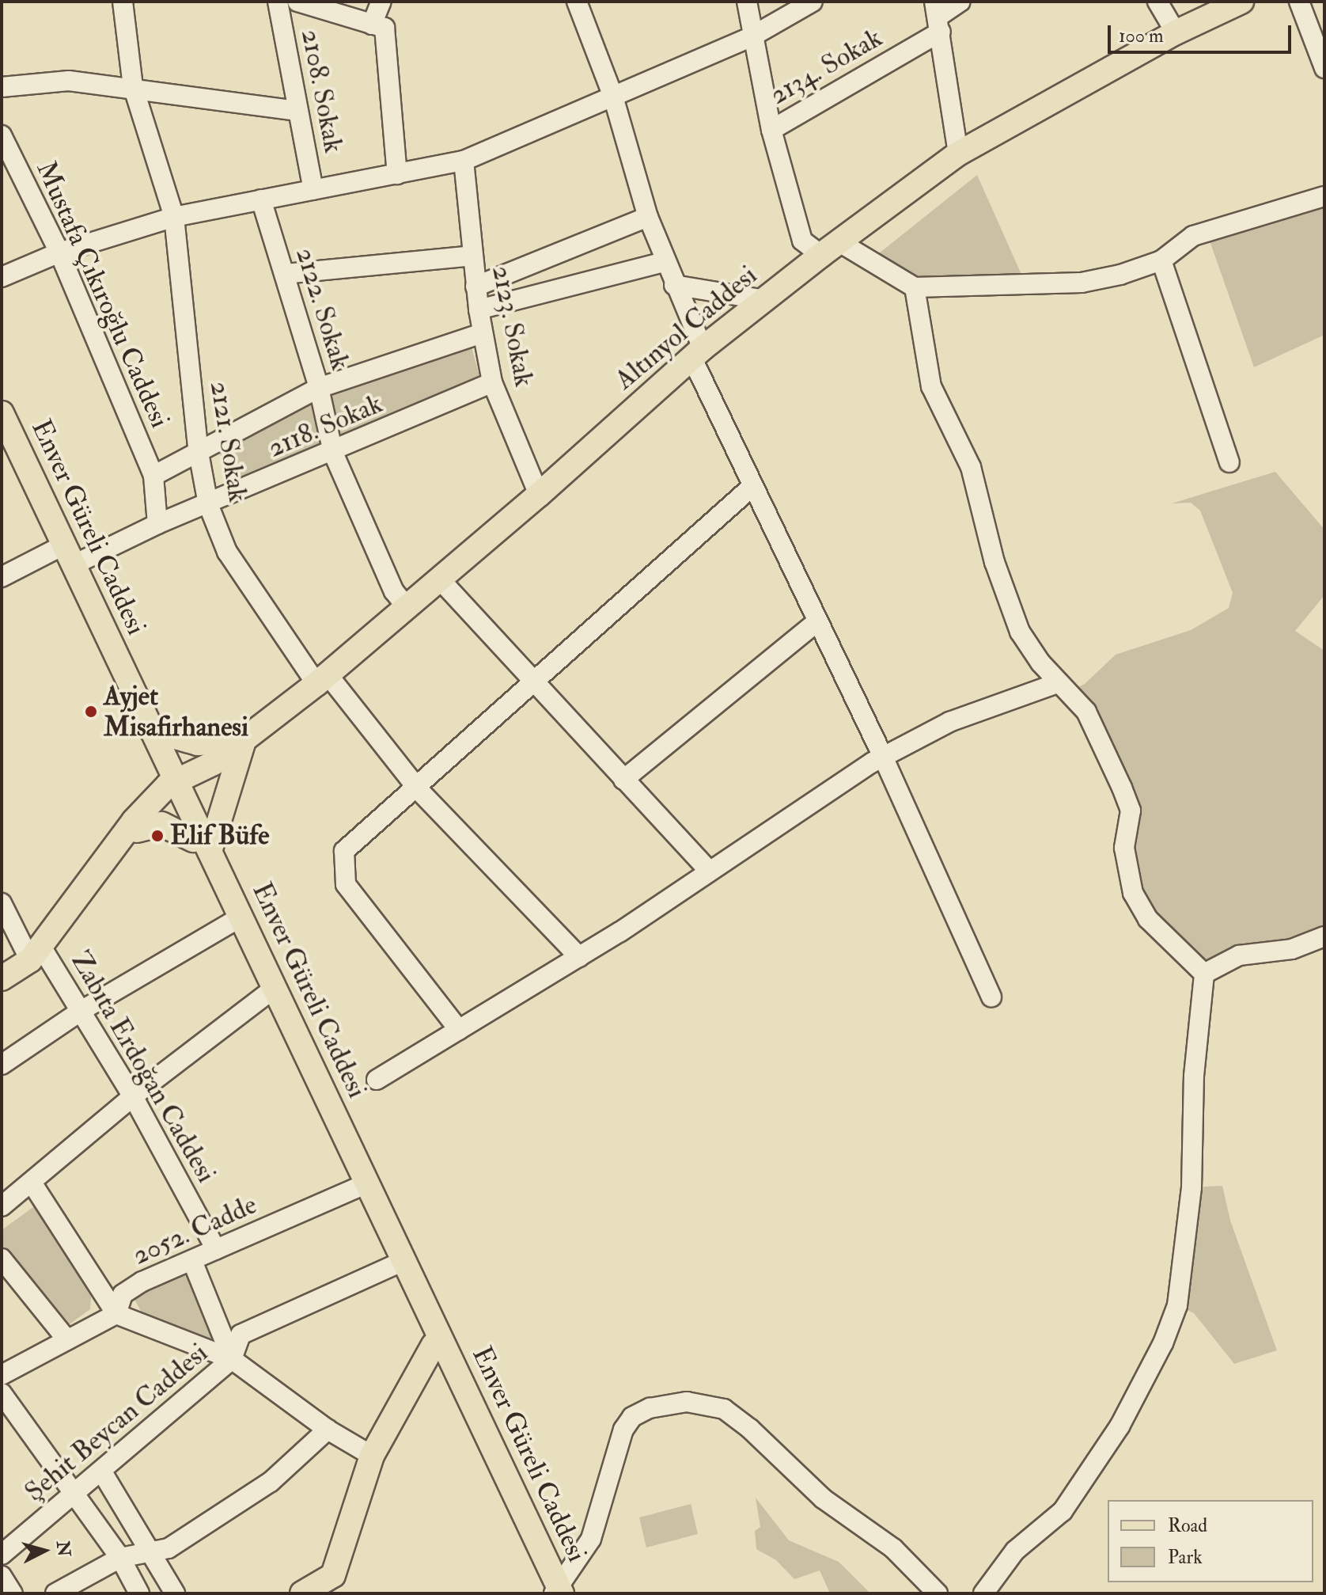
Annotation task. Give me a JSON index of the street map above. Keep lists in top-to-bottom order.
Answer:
{
  "streets": {
    "main road": ["Altınyol Caddesi", "Enver Güreli Caddesi"],
    "street": [
      "2134. Sokak",
      "2108. Sokak",
      "Mustafa Çıkıroğlu Caddesi",
      "2122. Sokak",
      "2123. Sokak",
      "2118. Sokak",
      "2121. Sokak",
      "Zabıta Erdoğan Caddesi",
      "2052. Cadde",
      "Şehit Beycan Caddesi"
    ]
  },
  "crossings": [
    ["Mustafa Çıkıroğlu Caddesi", "2118. Sokak"],
    ["2122. Sokak", "Altınyol Caddesi"],
    ["2122. Sokak", "2118. Sokak"],
    ["2123. Sokak", "Altınyol Caddesi"],
    ["2123. Sokak", "2118. Sokak"],
    ["Altınyol Caddesi", "2121. Sokak"],
    ["Altınyol Caddesi", "Enver Güreli Caddesi"],
    ["2118. Sokak", "2121. Sokak"],
    ["2118. Sokak", "Enver Güreli Caddesi"],
    ["Enver Güreli Caddesi", "2052. Cadde"],
    ["Enver Güreli Caddesi", "Şehit Beycan Caddesi"],
    ["Zabıta Erdoğan Caddesi", "2052. Cadde"]
  ],
  "places": ["Ayjet Misafirhanesi", "Elif Büfe"],
  "legend": ["Road", "Park"],
  "scale_bar": "100 m",
  "north": "right"
}
